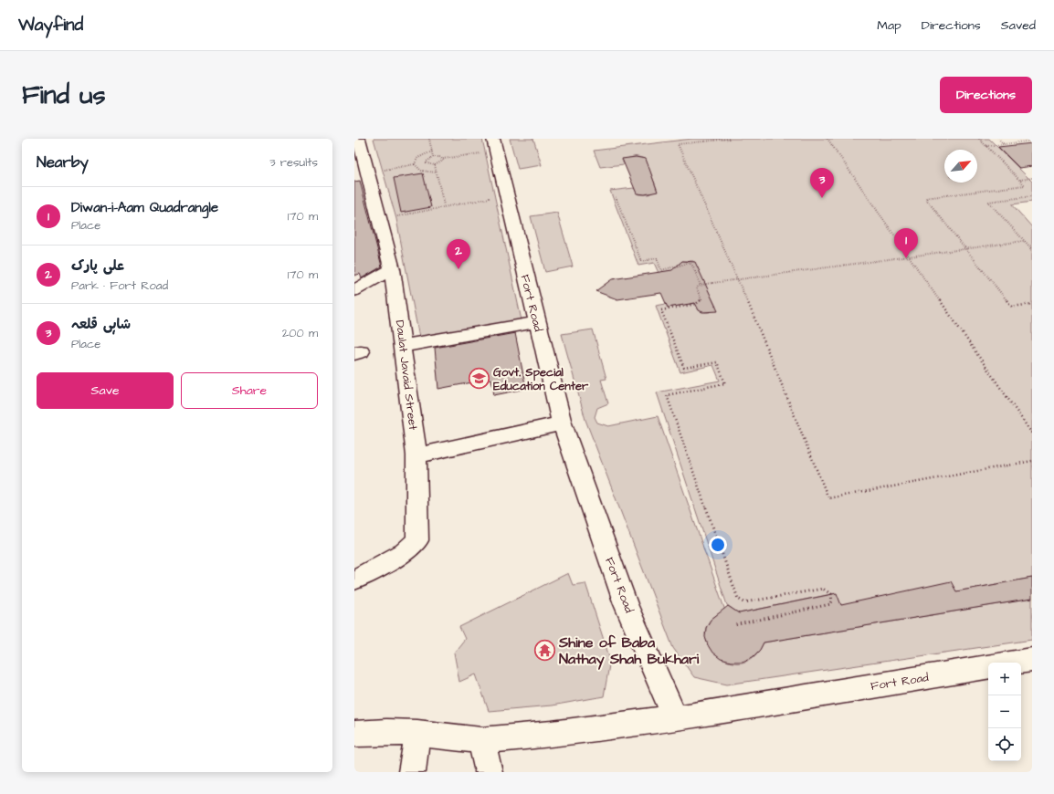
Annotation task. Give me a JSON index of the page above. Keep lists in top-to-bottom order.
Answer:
{
  "streets": {
    "street": ["Fort Road", "Daulat Javaid Street"]
  },
  "places": {
    "school or university": ["Govt. Special Education Center"],
    "temple": ["Shine of Baba Nathay Shah Bukhari"]
  },
  "north": "top right",
  "page": {
    "header": "Wayfind",
    "nav": ["Map", "Directions", "Saved"],
    "buttons": [
      "Directions",
      ["Save", "Share"]
    ],
    "title": "Find us",
    "heading": ["Nearby", "3 results"],
    "pins": ["3", "1", "2"],
    "list": [
      {
        "mark": "1",
        "name": "Diwan-i-Aam Quadrangle",
        "note": "Place",
        "value": "170 m"
      },
      {
        "mark": "2",
        "name": "علی پارک",
        "note": "Park · Fort Road",
        "value": "170 m"
      },
      {
        "mark": "3",
        "name": "شاہی قلعہ",
        "note": "Place",
        "value": "200 m"
      }
    ],
    "map_buttons": ["+", "−"]
  }
}
